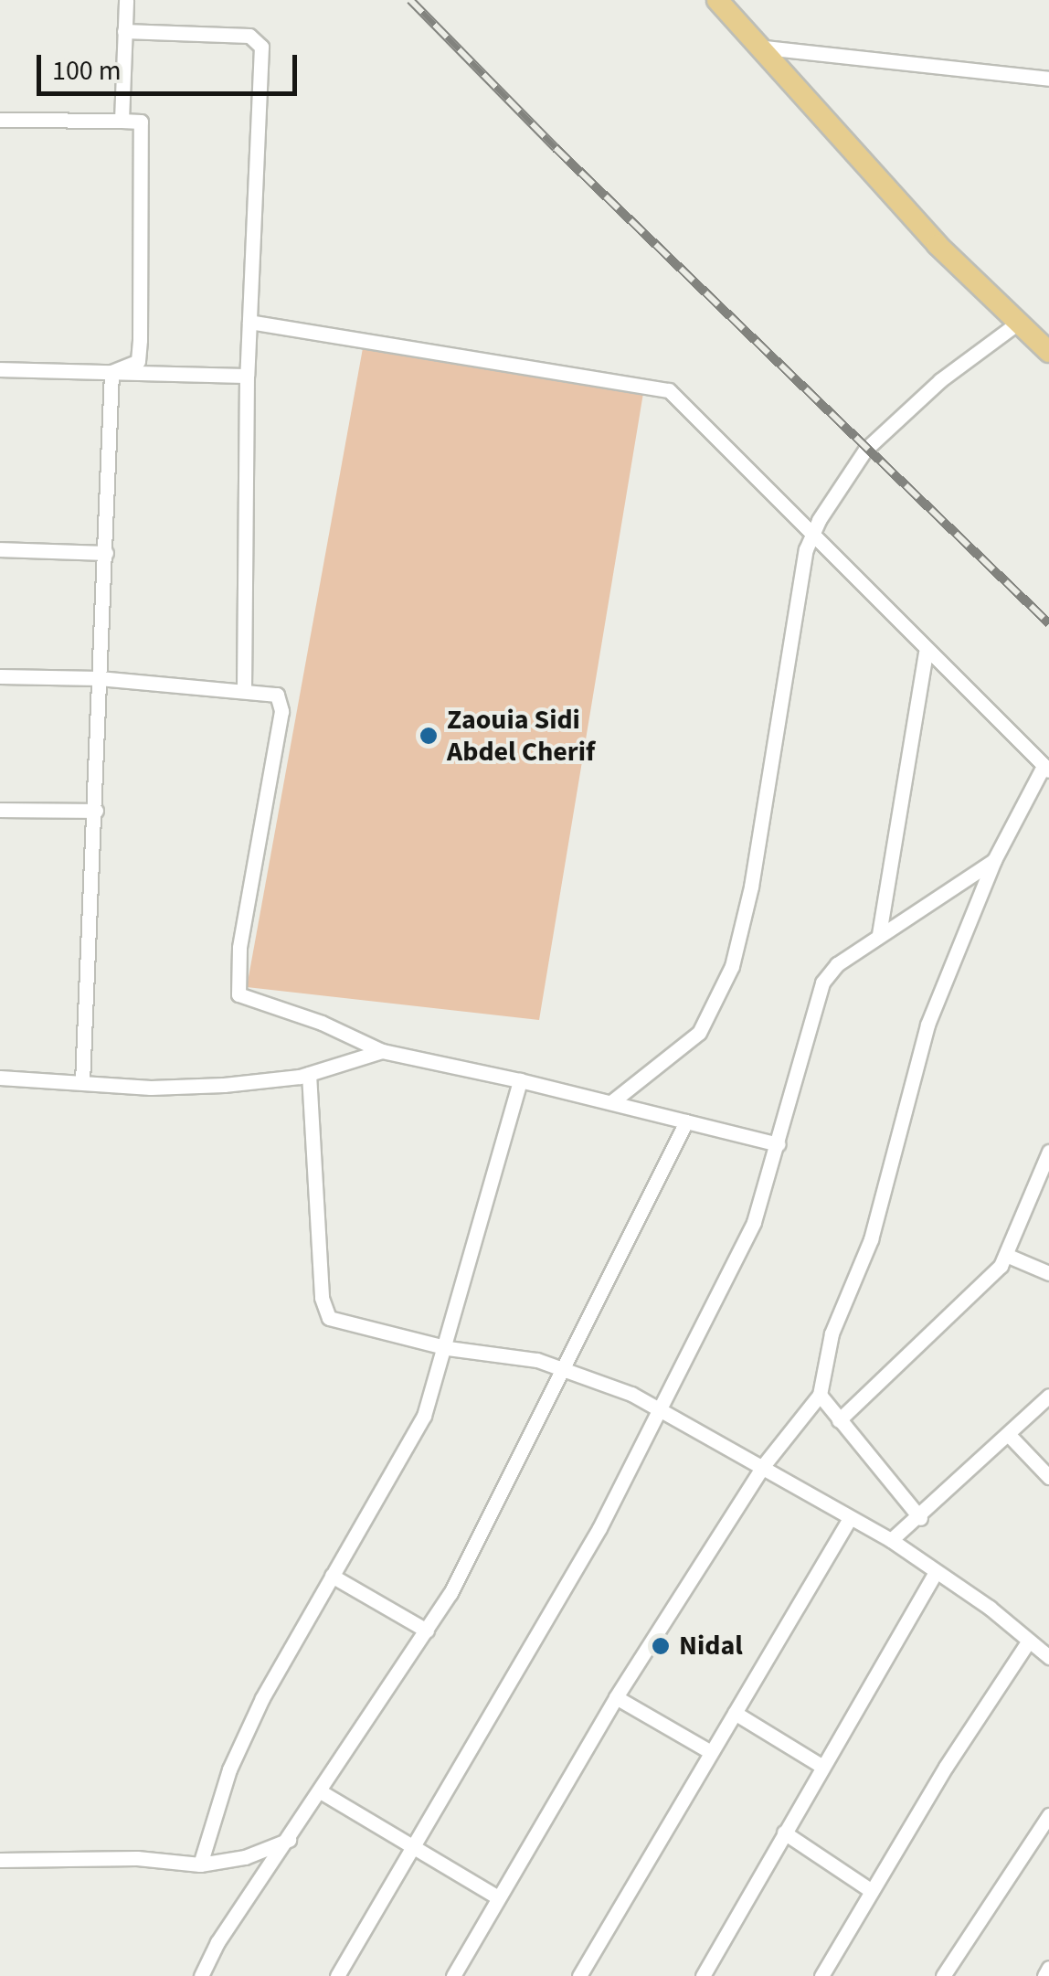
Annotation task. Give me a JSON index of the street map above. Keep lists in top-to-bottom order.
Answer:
{
  "places": ["Zaouia Sidi Abdel Cherif", "Nidal"],
  "scale_bar": "100 m"
}
